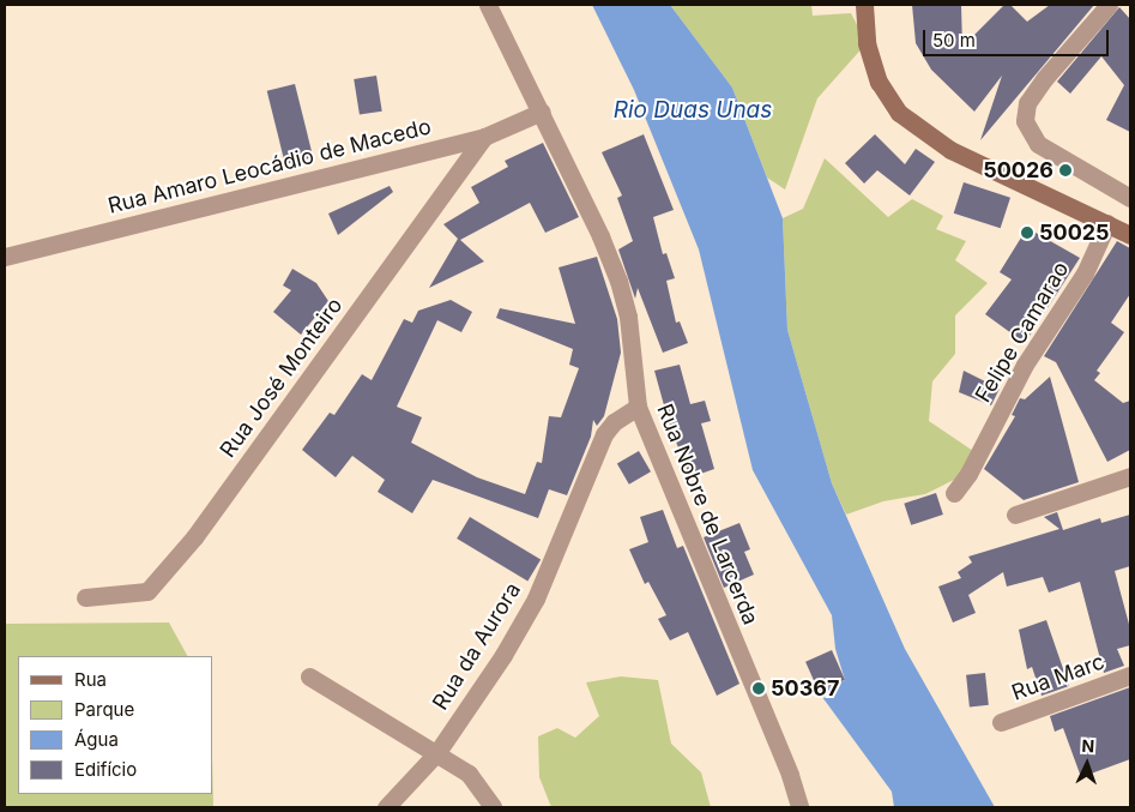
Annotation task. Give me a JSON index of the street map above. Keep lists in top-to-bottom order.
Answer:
{
  "streets": {
    "street": [
      "Rua Amaro Leocádio de Macedo",
      "Felipe Camarao",
      "Rua José Monteiro",
      "Rua Nobre de Larcerda",
      "Rua da Aurora",
      "Rua Marc"
    ]
  },
  "crossings": [
    ["Rua Amaro Leocádio de Macedo", "Rua José Monteiro"],
    ["Rua Amaro Leocádio de Macedo", "Rua Nobre de Larcerda"],
    ["Rua Nobre de Larcerda", "Rua da Aurora"]
  ],
  "water": ["Rio Duas Unas"],
  "places": ["50026", "50025", "50367"],
  "legend": [
    "Rua",
    "Parque",
    "Água",
    "Edifício"
  ],
  "scale_bar": "50 m",
  "north": "top"
}
